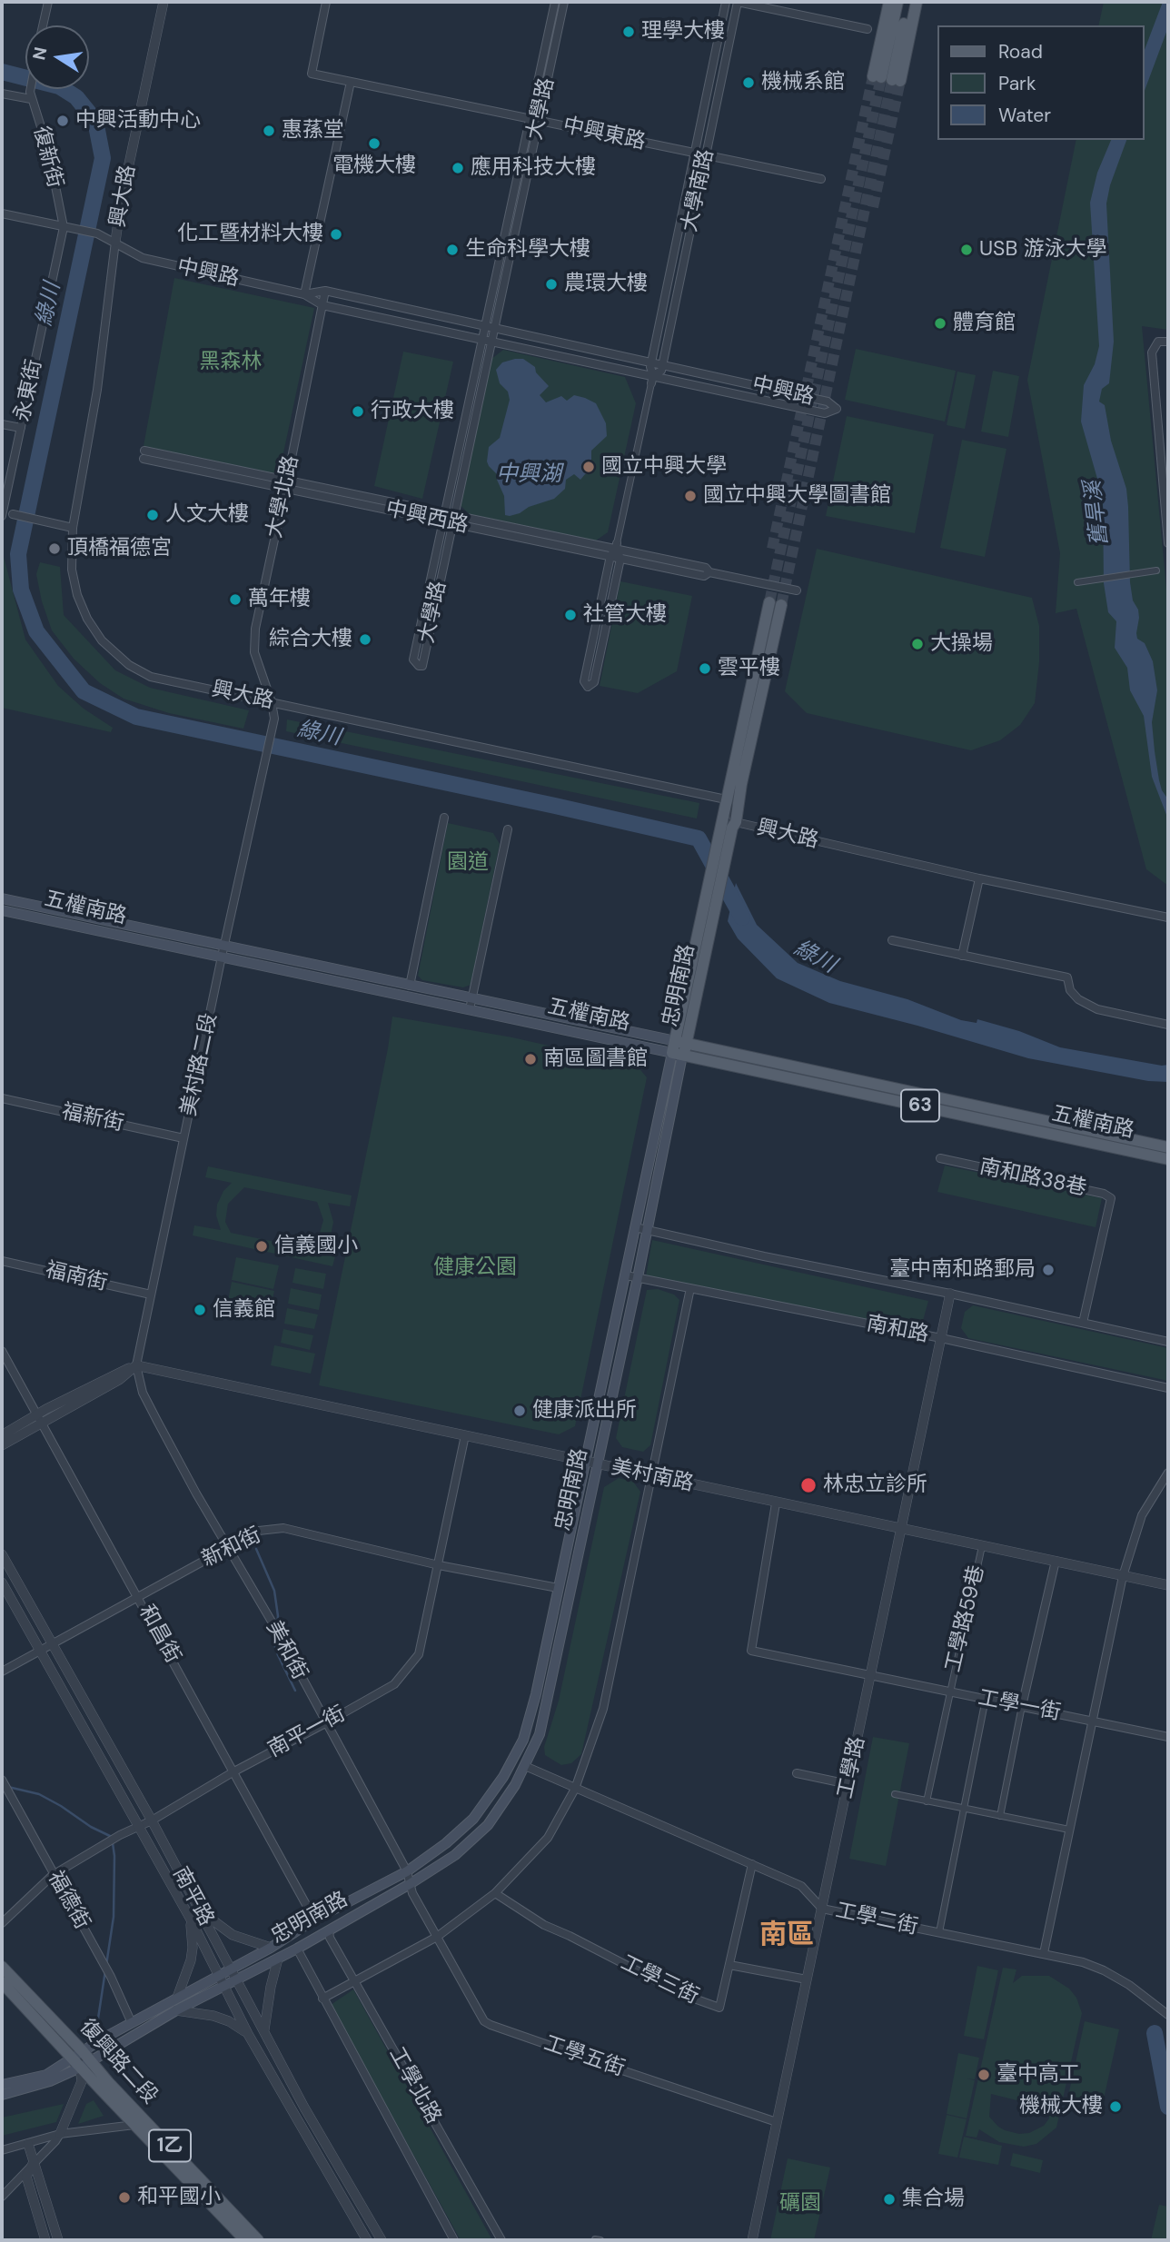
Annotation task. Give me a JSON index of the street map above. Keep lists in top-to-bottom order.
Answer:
{
  "streets": {
    "main road": [
      "五權南路",
      "忠明南路",
      "63",
      "復興路二段",
      "1乙"
    ],
    "street": [
      "大學路",
      "中興東路",
      "復新街",
      "大學南路",
      "興大路",
      "中興路",
      "永東街",
      "大學北路",
      "中興西路",
      "美村路二段",
      "福新街",
      "南和路38巷",
      "福南街",
      "南和路",
      "美村南路",
      "新和街",
      "工學路59巷",
      "和昌街",
      "美和街",
      "工學一街",
      "南平一街",
      "工學路",
      "南平路",
      "福德街",
      "工學二街",
      "工學三街",
      "工學五街",
      "工學北路"
    ]
  },
  "crossings": [
    ["大學路", "中興東路"],
    ["大學路", "中興路"],
    ["大學路", "中興西路"],
    ["中興東路", "大學南路"],
    ["復新街", "中興路"],
    ["復新街", "永東街"],
    ["大學南路", "中興路"],
    ["大學南路", "中興西路"],
    ["興大路", "中興路"],
    ["興大路", "大學北路"],
    ["興大路", "忠明南路"],
    ["興大路", "美村路二段"],
    ["中興路", "永東街"],
    ["中興路", "大學北路"],
    ["大學北路", "中興西路"],
    ["大學北路", "美村路二段"],
    ["五權南路", "忠明南路"],
    ["五權南路", "美村路二段"],
    ["忠明南路", "南和路"],
    ["忠明南路", "美村南路"],
    ["忠明南路", "新和街"],
    ["忠明南路", "和昌街"],
    ["忠明南路", "美和街"],
    ["忠明南路", "南平路"],
    ["忠明南路", "福德街"],
    ["忠明南路", "工學二街"],
    ["忠明南路", "復興路二段"],
    ["忠明南路", "工學北路"],
    ["美村路二段", "福新街"],
    ["美村路二段", "福南街"],
    ["美村路二段", "美村南路"],
    ["美村路二段", "美和街"],
    ["南和路", "工學路"],
    ["美村南路", "工學路59巷"],
    ["美村南路", "美和街"],
    ["美村南路", "工學一街"],
    ["美村南路", "南平一街"],
    ["美村南路", "工學路"],
    ["新和街", "和昌街"],
    ["新和街", "美和街"],
    ["新和街", "南平一街"],
    ["新和街", "南平路"],
    ["工學路59巷", "工學一街"],
    ["和昌街", "南平一街"],
    ["美和街", "南平一街"],
    ["美和街", "工學五街"],
    ["工學一街", "工學路"],
    ["南平一街", "南平路"],
    ["南平一街", "福德街"],
    ["工學路", "工學二街"],
    ["工學路", "工學五街"]
  ],
  "districts": ["南區"],
  "water": ["綠川", "中興湖", "舊旱溪"],
  "parks": [
    "黑森林",
    "園道",
    "健康公園",
    "礪園"
  ],
  "places": [
    "理學大樓",
    "機械系館",
    "中興活動中心",
    "惠蓀堂",
    "電機大樓",
    "應用科技大樓",
    "化工暨材料大樓",
    "生命科學大樓",
    "USB 游泳大學",
    "農環大樓",
    "體育館",
    "行政大樓",
    "國立中興大學",
    "國立中興大學圖書館",
    "人文大樓",
    "頂橋福德宮",
    "萬年樓",
    "社管大樓",
    "綜合大樓",
    "大操場",
    "雲平樓",
    "南區圖書館",
    "信義國小",
    "臺中南和路郵局",
    "信義館",
    "健康派出所",
    "林忠立診所",
    "臺中高工",
    "機械大樓",
    "和平國小",
    "集合場"
  ],
  "legend": ["Road", "Park", "Water"],
  "north": "left"
}
